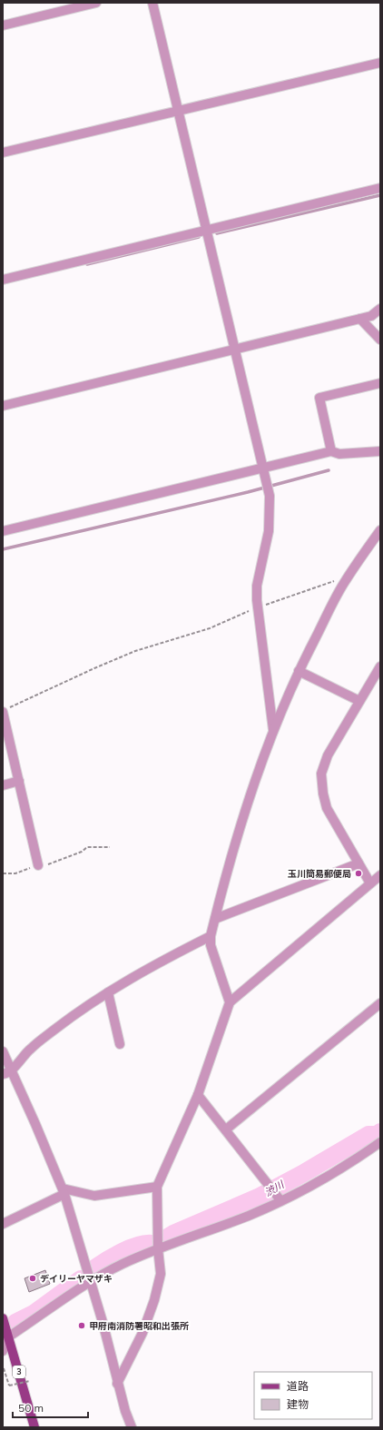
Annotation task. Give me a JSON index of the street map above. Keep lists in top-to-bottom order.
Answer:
{
  "streets": {
    "main road": ["3"]
  },
  "water": ["渋川"],
  "places": ["玉川簡易郵便局", "デイリーヤマザキ", "甲府南消防署昭和出張所"],
  "legend": ["道路", "建物"],
  "scale_bar": "50 m"
}
